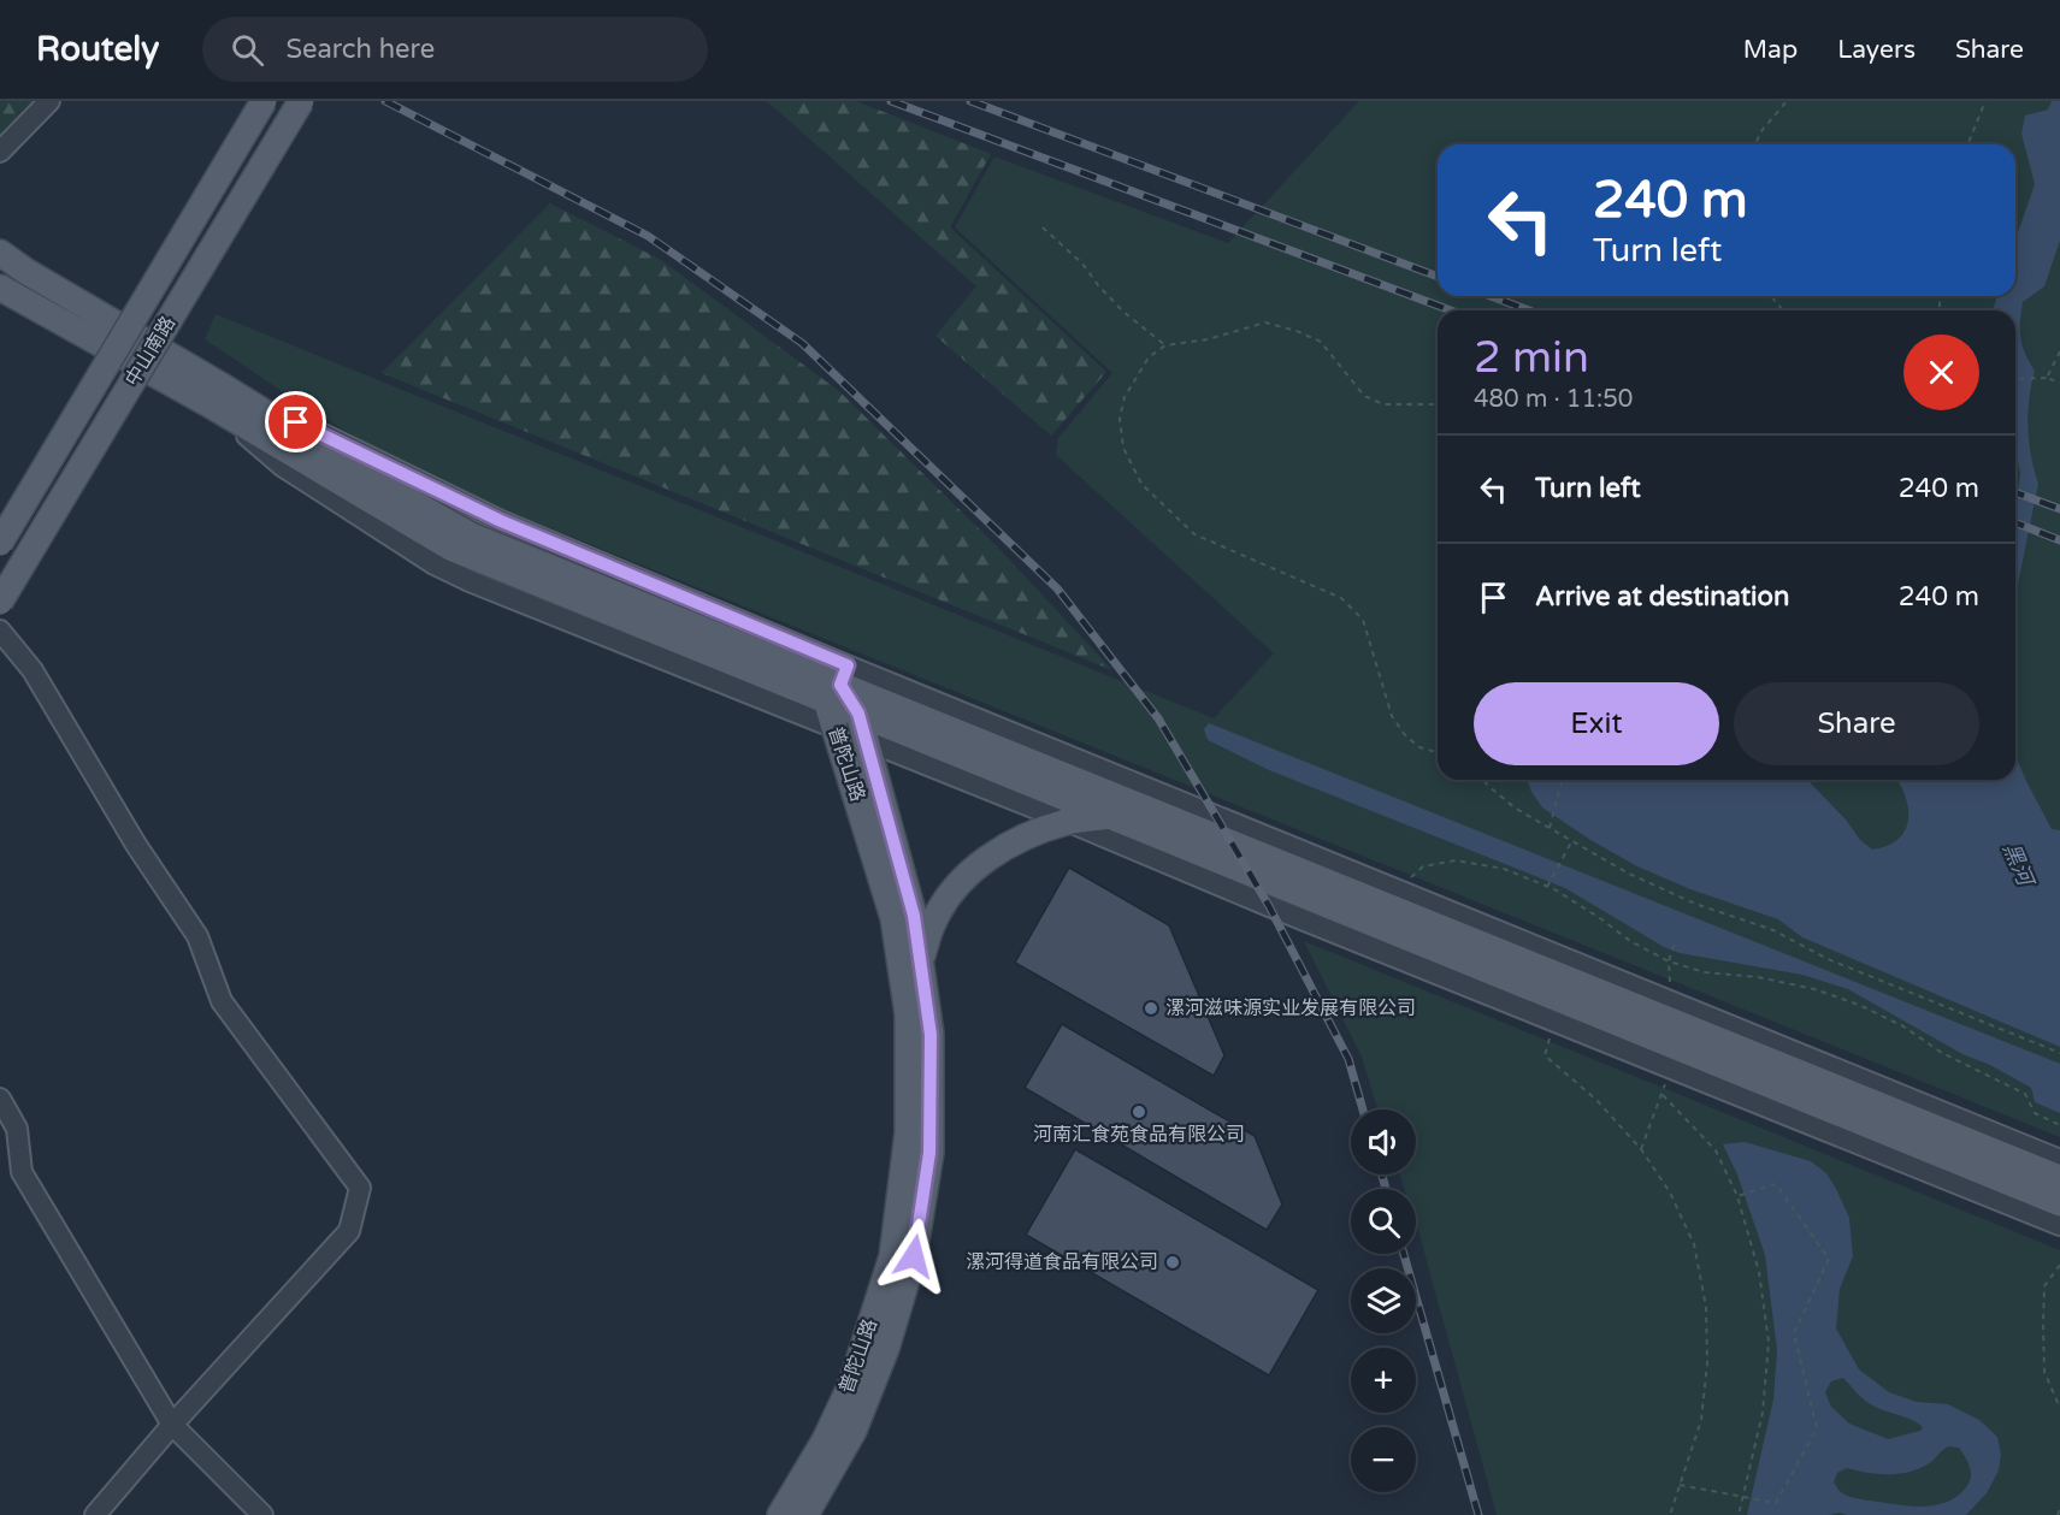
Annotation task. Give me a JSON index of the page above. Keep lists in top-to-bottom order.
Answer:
{
  "streets": {
    "main road": ["中山南路", "普陀山路"]
  },
  "water": ["黑河"],
  "places": ["漯河滋味源实业发展有限公司", "河南汇食苑食品有限公司", "漯河得道食品有限公司"],
  "page": {
    "header": "Routely",
    "search": "Search here",
    "nav": ["Map", "Layers", "Share"],
    "turn": ["240 m", "Turn left"],
    "heading": ["2 min", "480 m · 11:50"],
    "list": [
      {
        "name": "Turn left",
        "value": "240 m"
      },
      {
        "name": "Arrive at destination",
        "value": "240 m"
      }
    ],
    "buttons": ["Exit", "Share"],
    "map_buttons": ["+", "−"]
  }
}
